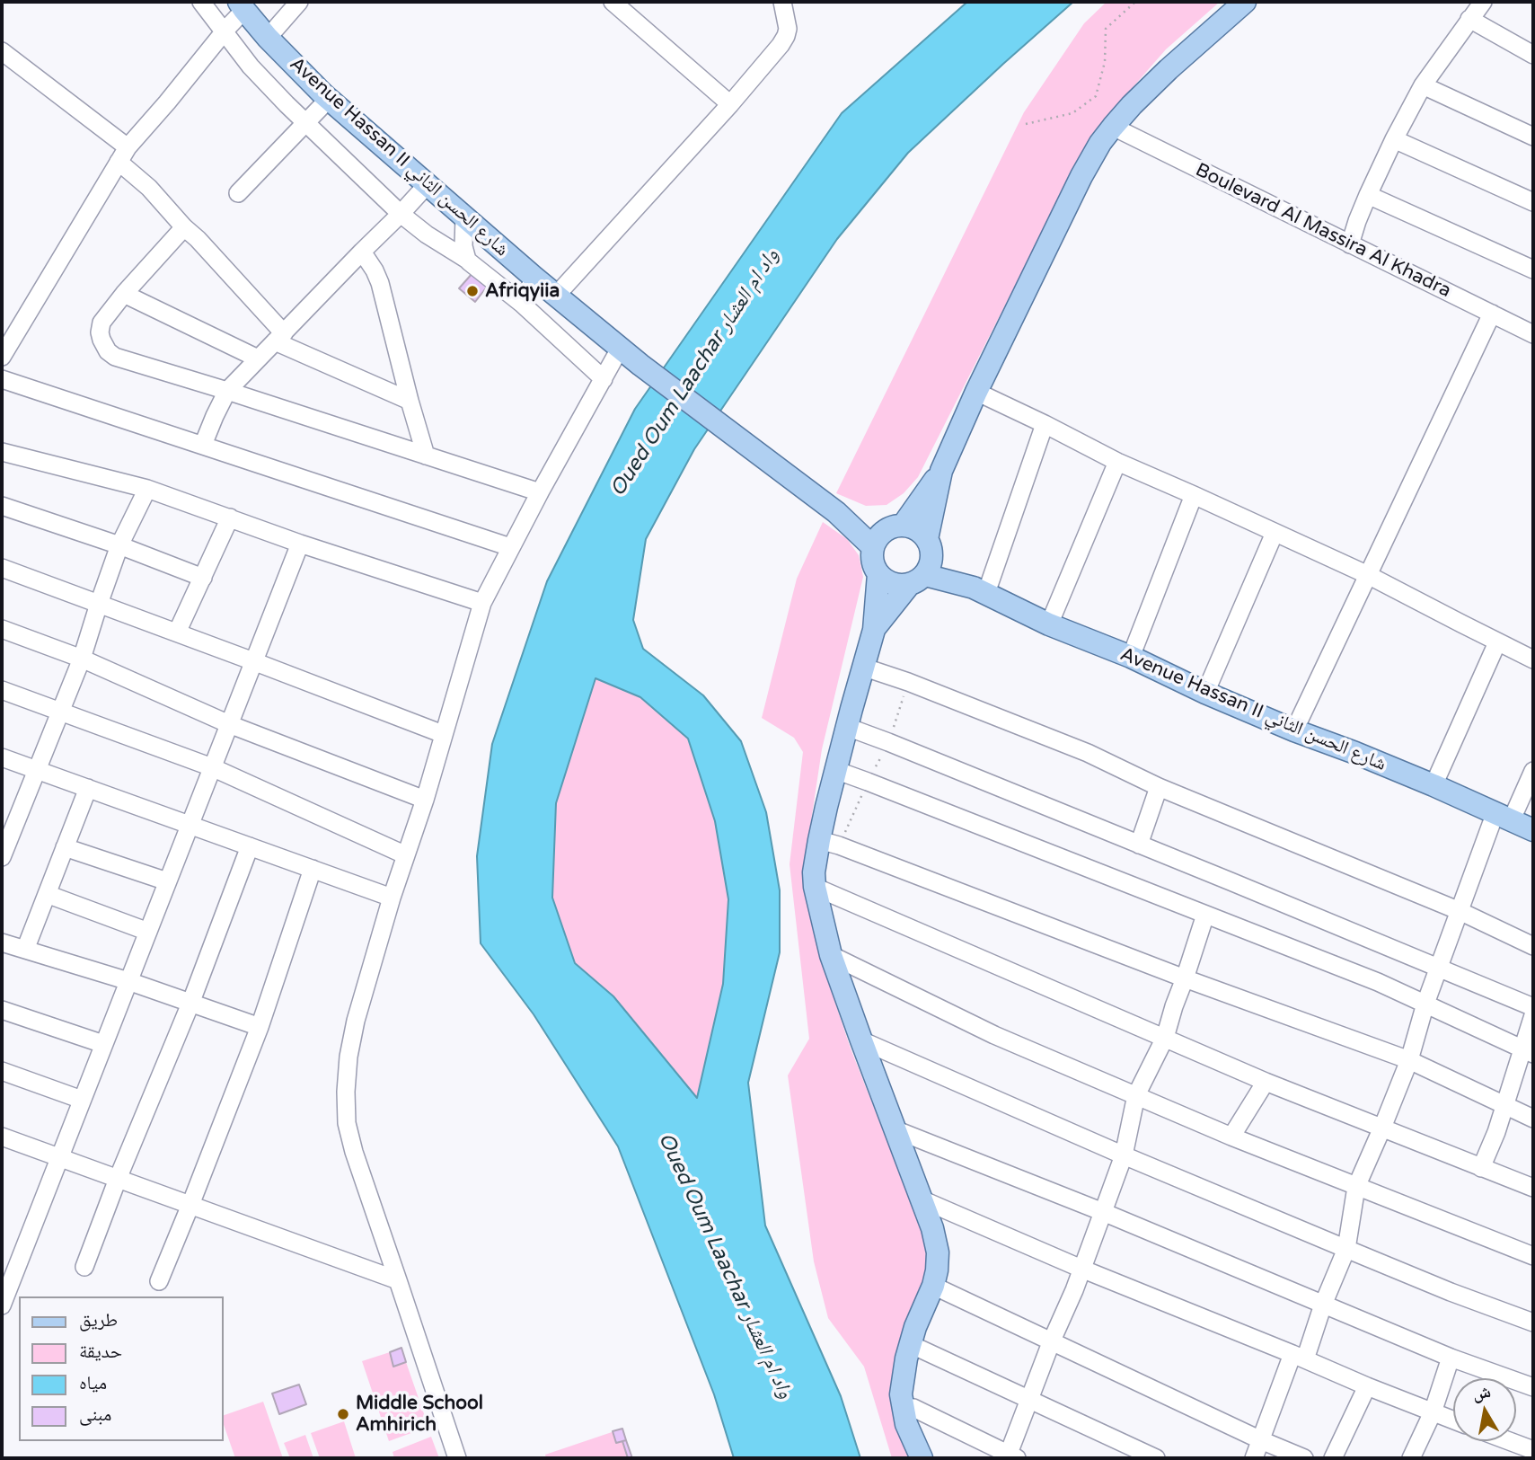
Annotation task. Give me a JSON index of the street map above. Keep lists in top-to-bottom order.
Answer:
{
  "streets": {
    "main road": ["Avenue Hassan II شارع الحسن الثاني"],
    "street": ["Boulevard Al Massira Al Khadra"]
  },
  "water": ["Oued Oum Laachar واد ام العشار"],
  "places": ["Afriqyiia", "Middle School Amhirich"],
  "legend": [
    "طريق",
    "حديقة",
    "مياه",
    "مبنى"
  ],
  "north": "top"
}
